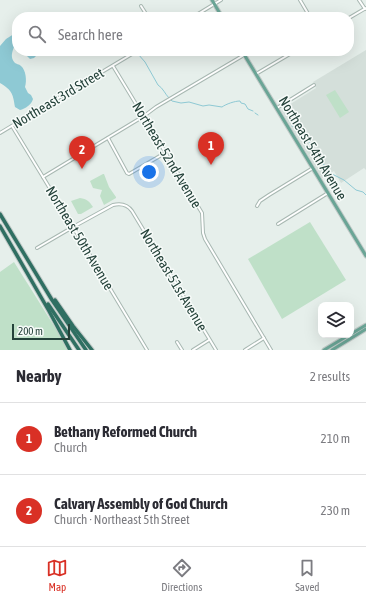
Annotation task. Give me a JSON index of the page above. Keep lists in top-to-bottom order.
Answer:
{
  "streets": {
    "main road": ["Northeast 54th Avenue"],
    "street": [
      "Northeast 3rd Street",
      "Northeast 52nd Avenue",
      "Northeast 50th Avenue",
      "Northeast 51st Avenue"
    ]
  },
  "crossings": [
    ["Northeast 3rd Street", "Northeast 52nd Avenue"],
    ["Northeast 3rd Street", "Northeast 50th Avenue"],
    ["Northeast 50th Avenue", "Northeast 51st Avenue"]
  ],
  "scale_bar": "200 m",
  "page": {
    "search": "Search here",
    "pins": ["1", "2"],
    "scale": "200 m",
    "heading": ["Nearby", "2 results"],
    "list": [
      {
        "mark": "1",
        "name": "Bethany Reformed Church",
        "note": "Church",
        "value": "210 m"
      },
      {
        "mark": "2",
        "name": "Calvary Assembly of God Church",
        "note": "Church · Northeast 5th Street",
        "value": "230 m"
      }
    ],
    "nav": ["Map", "Directions", "Saved"]
  }
}
